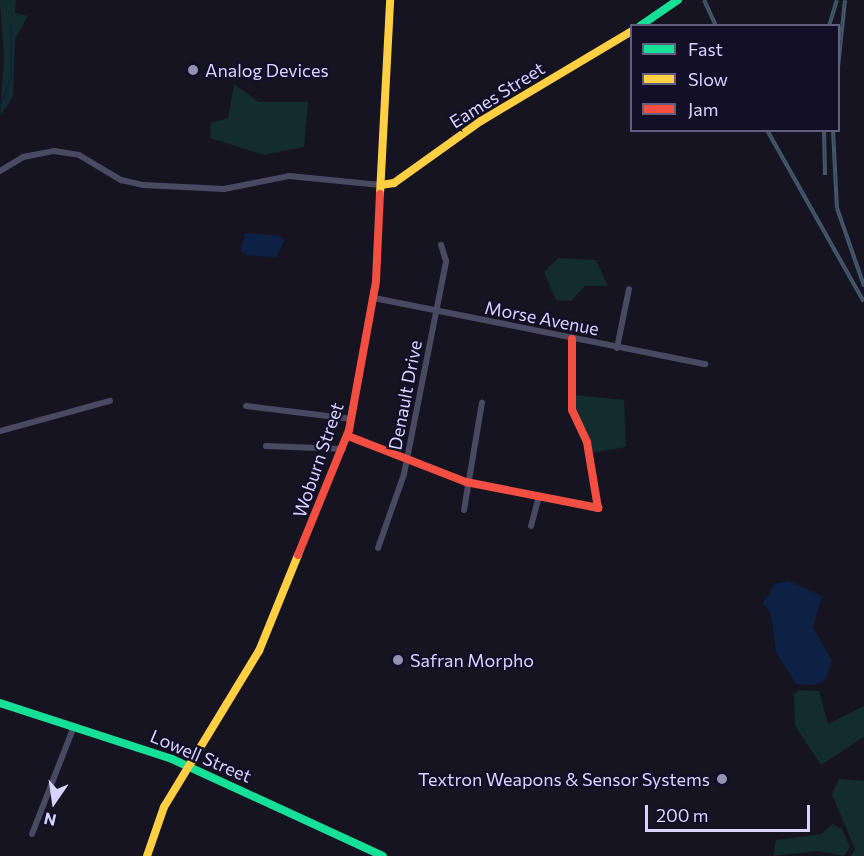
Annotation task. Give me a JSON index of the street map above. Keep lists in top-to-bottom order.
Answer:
{
  "streets": {
    "main road": ["Eames Street", "Woburn Street", "Lowell Street"],
    "street": ["Morse Avenue", "Denault Drive"]
  },
  "crossings": [
    ["Eames Street", "Woburn Street"],
    ["Morse Avenue", "Denault Drive"],
    ["Morse Avenue", "Woburn Street"],
    ["Woburn Street", "Lowell Street"]
  ],
  "places": ["Analog Devices", "Safran Morpho", "Textron Weapons & Sensor Systems"],
  "legend": ["Fast", "Slow", "Jam"],
  "scale_bar": "200 m",
  "north": "bottom"
}
